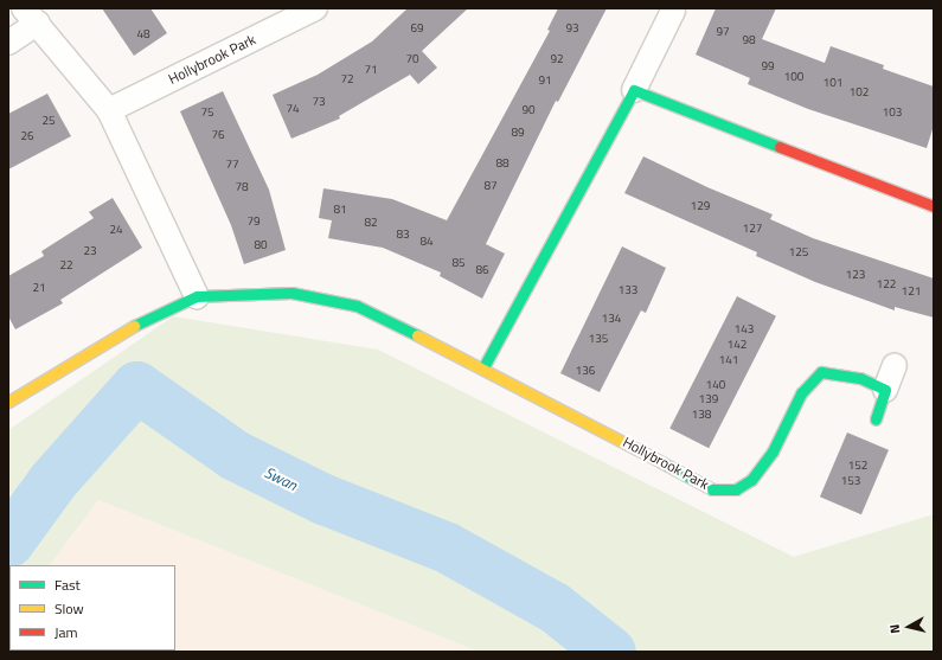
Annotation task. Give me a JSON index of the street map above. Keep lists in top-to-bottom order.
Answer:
{
  "streets": {
    "street": ["Hollybrook Park"]
  },
  "water": ["Swan"],
  "house_numbers": [
    "69",
    "93",
    "97",
    "48",
    "98",
    "70",
    "92",
    "99",
    "71",
    "100",
    "72",
    "91",
    "101",
    "102",
    "73",
    "74",
    "90",
    "75",
    "103",
    "25",
    "89",
    "76",
    "26",
    "88",
    "77",
    "87",
    "78",
    "129",
    "81",
    "79",
    "82",
    "127",
    "24",
    "83",
    "84",
    "80",
    "23",
    "125",
    "85",
    "22",
    "86",
    "123",
    "122",
    "21",
    "133",
    "121",
    "134",
    "143",
    "135",
    "142",
    "141",
    "136",
    "140",
    "139",
    "138",
    "152",
    "153"
  ],
  "legend": ["Fast", "Slow", "Jam"],
  "north": "left"
}
